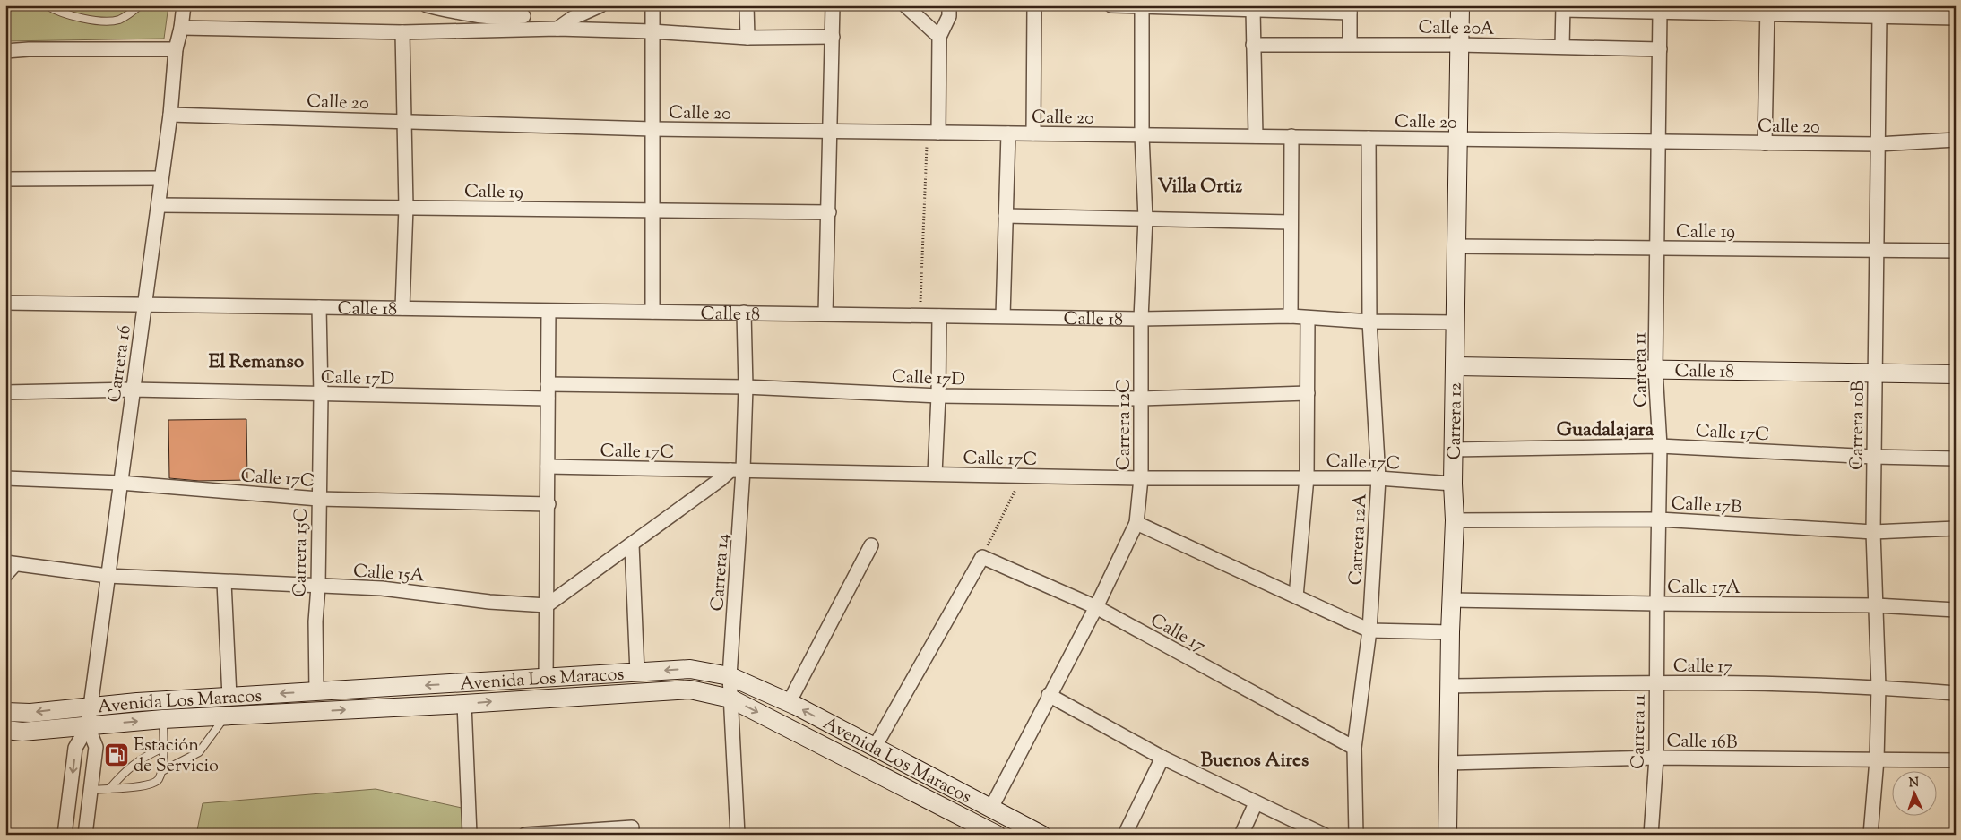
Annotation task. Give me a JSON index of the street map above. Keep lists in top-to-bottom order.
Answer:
{
  "streets": {
    "street": [
      "Calle 20A",
      "Calle 20",
      "Calle 19",
      "Calle 18",
      "Carrera 16",
      "Carrera 11",
      "Calle 17D",
      "Carrera 12",
      "Carrera 12C",
      "Carrera 10B",
      "Calle 17C",
      "Calle 17B",
      "Carrera 12A",
      "Carrera 15C",
      "Calle 15A",
      "Carrera 14",
      "Calle 17A",
      "Calle 17",
      "Avenida Los Maracos",
      "Calle 16B"
    ]
  },
  "crossings": [
    ["Calle 20A", "Carrera 11"],
    ["Calle 20A", "Carrera 12"],
    ["Calle 20", "Carrera 16"],
    ["Calle 20", "Carrera 11"],
    ["Calle 20", "Carrera 12"],
    ["Calle 20", "Carrera 12C"],
    ["Calle 20", "Carrera 10B"],
    ["Calle 20", "Carrera 12A"],
    ["Calle 19", "Carrera 16"],
    ["Calle 19", "Carrera 11"],
    ["Calle 19", "Carrera 12"],
    ["Calle 19", "Carrera 10B"],
    ["Calle 18", "Carrera 16"],
    ["Calle 18", "Carrera 11"],
    ["Calle 18", "Carrera 12"],
    ["Calle 18", "Carrera 12C"],
    ["Calle 18", "Carrera 10B"],
    ["Calle 18", "Carrera 12A"],
    ["Calle 18", "Carrera 15C"],
    ["Calle 18", "Carrera 14"],
    ["Carrera 16", "Calle 17D"],
    ["Carrera 16", "Calle 17C"],
    ["Carrera 16", "Calle 15A"],
    ["Carrera 16", "Avenida Los Maracos"],
    ["Carrera 11", "Calle 17C"],
    ["Carrera 11", "Calle 17B"],
    ["Carrera 11", "Calle 17A"],
    ["Carrera 11", "Calle 17"],
    ["Carrera 11", "Calle 16B"],
    ["Calle 17D", "Carrera 12C"],
    ["Calle 17D", "Carrera 15C"],
    ["Calle 17D", "Carrera 14"],
    ["Carrera 12", "Calle 17C"],
    ["Carrera 12", "Calle 17B"],
    ["Carrera 12", "Calle 17A"],
    ["Carrera 12", "Calle 17"],
    ["Carrera 12", "Calle 16B"],
    ["Carrera 12C", "Calle 17C"],
    ["Carrera 12C", "Calle 17"],
    ["Carrera 12C", "Avenida Los Maracos"],
    ["Carrera 10B", "Calle 17C"],
    ["Carrera 10B", "Calle 17B"],
    ["Carrera 10B", "Calle 17A"],
    ["Carrera 10B", "Calle 17"],
    ["Carrera 10B", "Calle 16B"],
    ["Calle 17C", "Carrera 12A"],
    ["Calle 17C", "Carrera 15C"],
    ["Calle 17C", "Carrera 14"],
    ["Carrera 12A", "Calle 17"],
    ["Carrera 15C", "Calle 15A"],
    ["Carrera 15C", "Avenida Los Maracos"],
    ["Carrera 14", "Avenida Los Maracos"]
  ],
  "districts": [
    "Villa Ortiz",
    "El Remanso",
    "Guadalajara",
    "Buenos Aires"
  ],
  "places": {
    "fuel station": ["Estación de Servicio"]
  },
  "north": "top"
}
